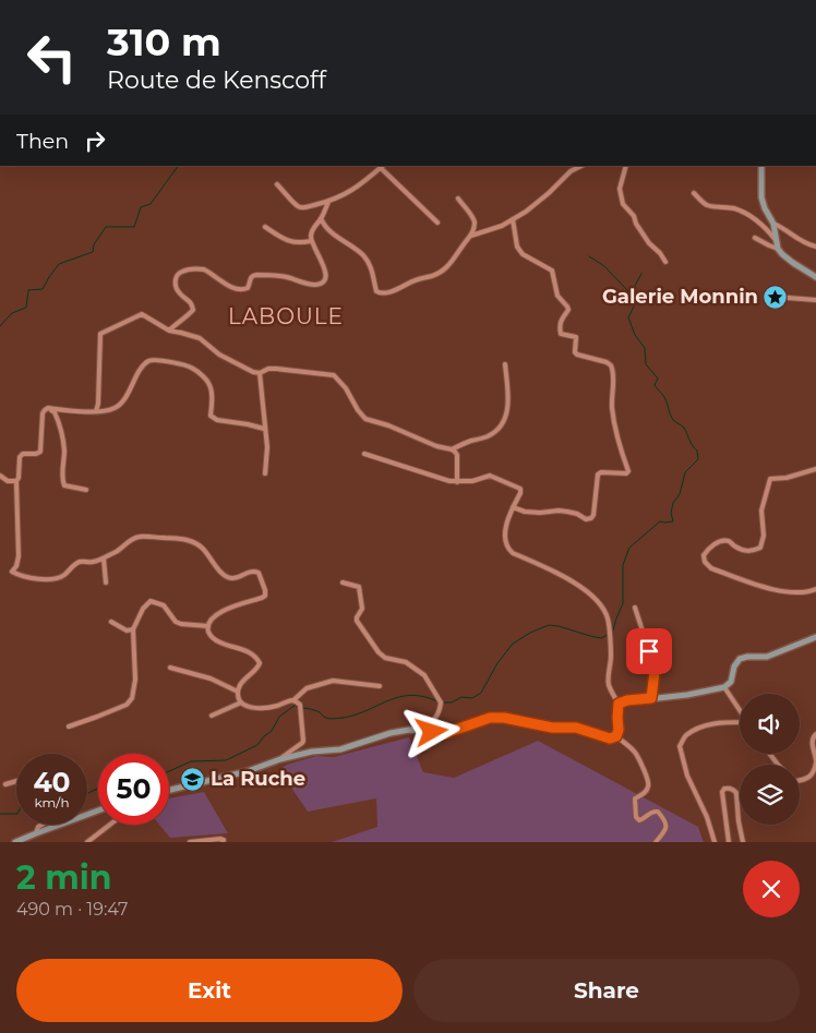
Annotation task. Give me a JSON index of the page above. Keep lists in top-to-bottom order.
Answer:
{
  "districts": ["LABOULE"],
  "places": {
    "place": ["Galerie Monnin"],
    "school or university": ["La Ruche"]
  },
  "page": {
    "turn": ["310 m", "Route de Kenscoff"],
    "then": "Then",
    "speed": "40 km/h",
    "limit": "50",
    "heading": ["2 min", "490 m · 19:47"],
    "buttons": ["Exit", "Share"]
  }
}
